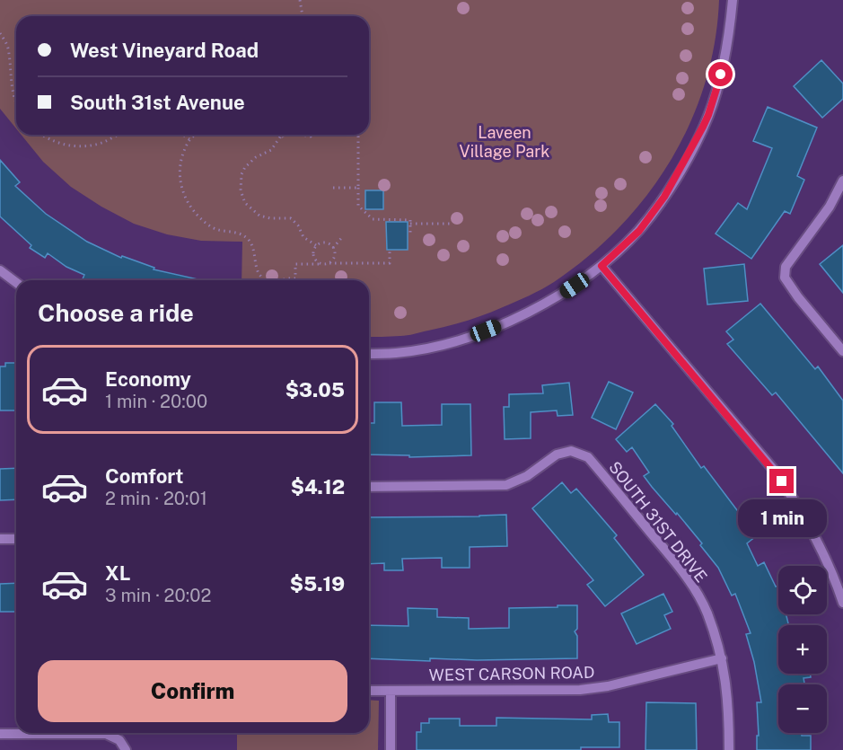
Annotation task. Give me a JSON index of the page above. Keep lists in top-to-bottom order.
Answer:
{
  "streets": {
    "street": ["SOUTH 31ST DRIVE", "WEST CARSON ROAD"]
  },
  "crossings": [
    ["SOUTH 31ST DRIVE", "WEST CARSON ROAD"]
  ],
  "parks": ["Laveen Village Park"],
  "page": {
    "banner": ["West Vineyard Road", "South 31st Avenue"],
    "heading": "Choose a ride",
    "list": [
      {
        "name": "Economy",
        "note": "1 min · 20:00",
        "value": "$3.05"
      },
      {
        "name": "Comfort",
        "note": "2 min · 20:01",
        "value": "$4.12"
      },
      {
        "name": "XL",
        "note": "3 min · 20:02",
        "value": "$5.19"
      }
    ],
    "bubble": "1 min",
    "map_buttons": ["+", "−"],
    "buttons": "Confirm"
  }
}
